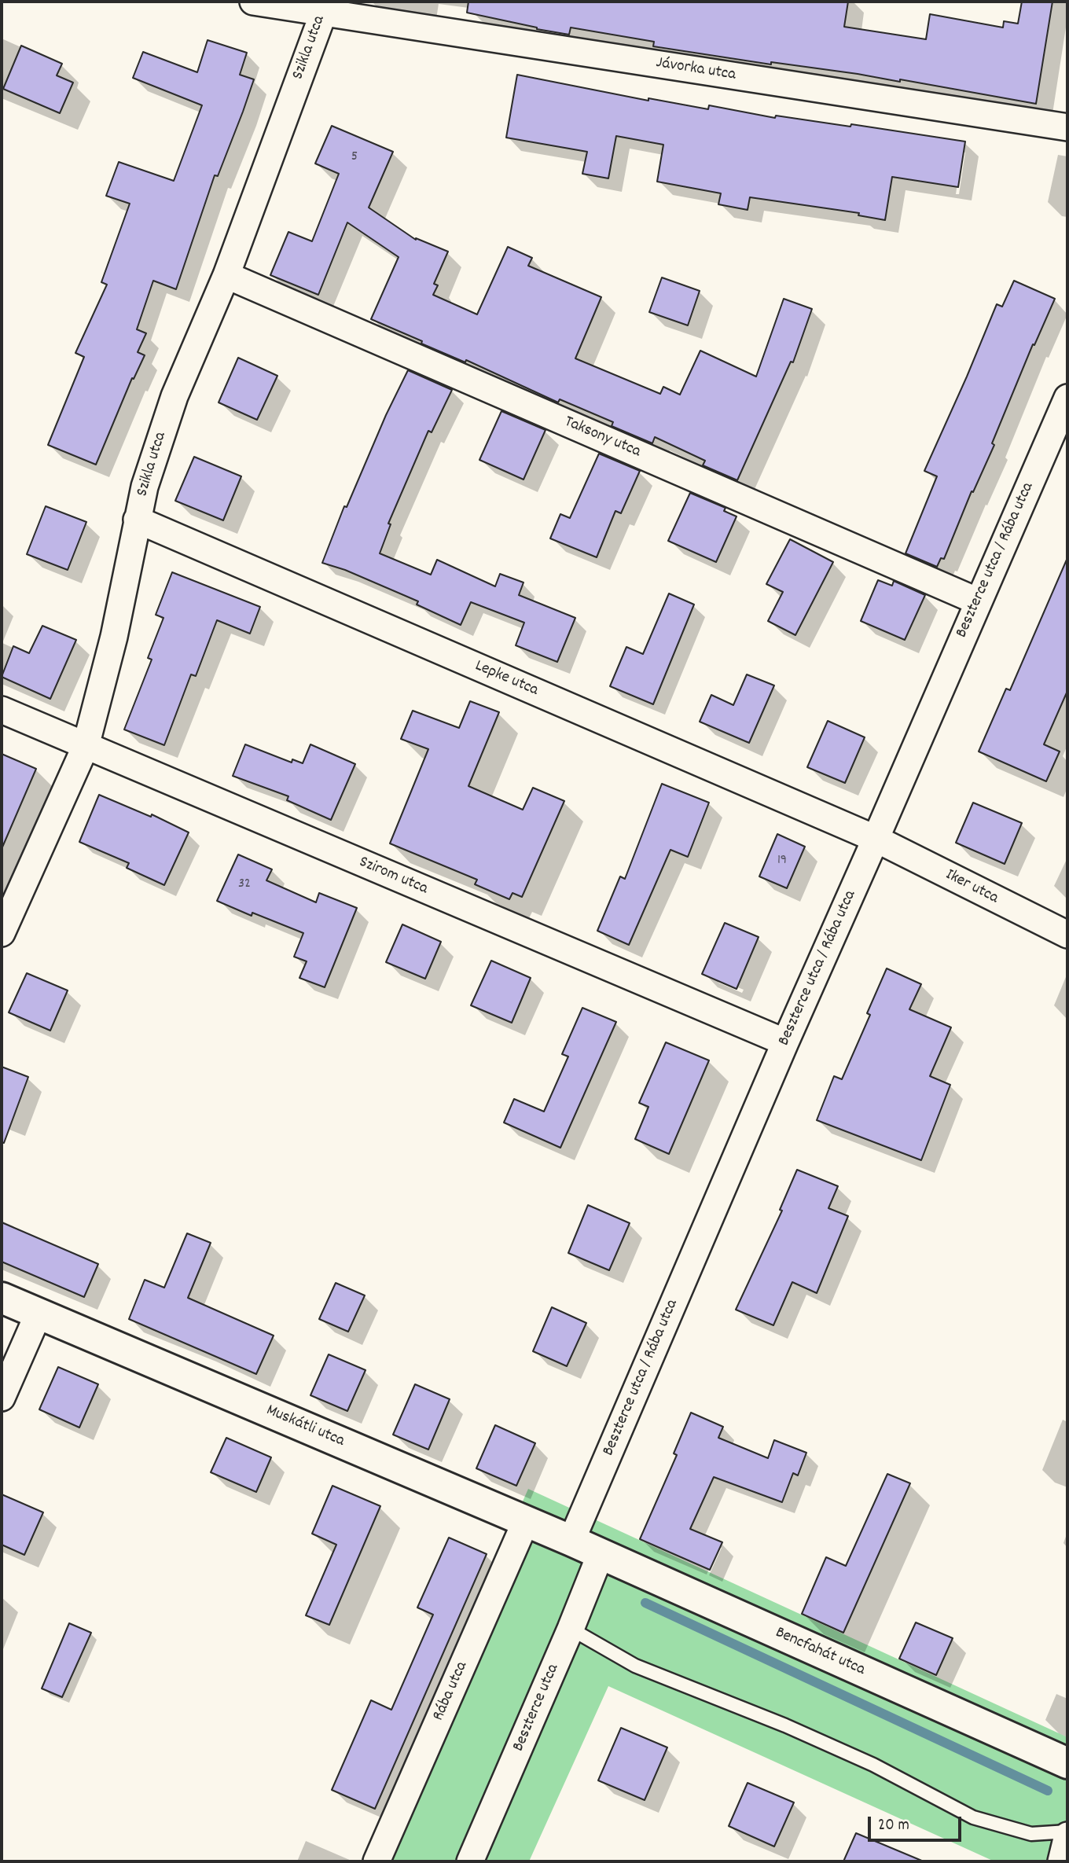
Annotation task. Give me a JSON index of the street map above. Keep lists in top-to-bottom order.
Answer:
{
  "streets": {
    "street": [
      "Szikla utca",
      "Jávorka utca",
      "Taksony utca",
      "Beszterce utca / Rába utca",
      "Lepke utca",
      "Szirom utca",
      "Iker utca",
      "Muskátli utca",
      "Bencfahát utca",
      "Rába utca",
      "Beszterce utca"
    ]
  },
  "crossings": [
    ["Szikla utca", "Jávorka utca"],
    ["Szikla utca", "Taksony utca"],
    ["Szikla utca", "Lepke utca"],
    ["Szikla utca", "Szirom utca"],
    ["Taksony utca", "Beszterce utca / Rába utca"],
    ["Beszterce utca / Rába utca", "Lepke utca"],
    ["Beszterce utca / Rába utca", "Szirom utca"],
    ["Beszterce utca / Rába utca", "Iker utca"],
    ["Beszterce utca / Rába utca", "Muskátli utca"],
    ["Beszterce utca / Rába utca", "Bencfahát utca"],
    ["Lepke utca", "Iker utca"],
    ["Muskátli utca", "Bencfahát utca"],
    ["Muskátli utca", "Rába utca"],
    ["Bencfahát utca", "Beszterce utca"]
  ],
  "house_numbers": ["5", "19", "32"],
  "scale_bar": "20 m"
}
